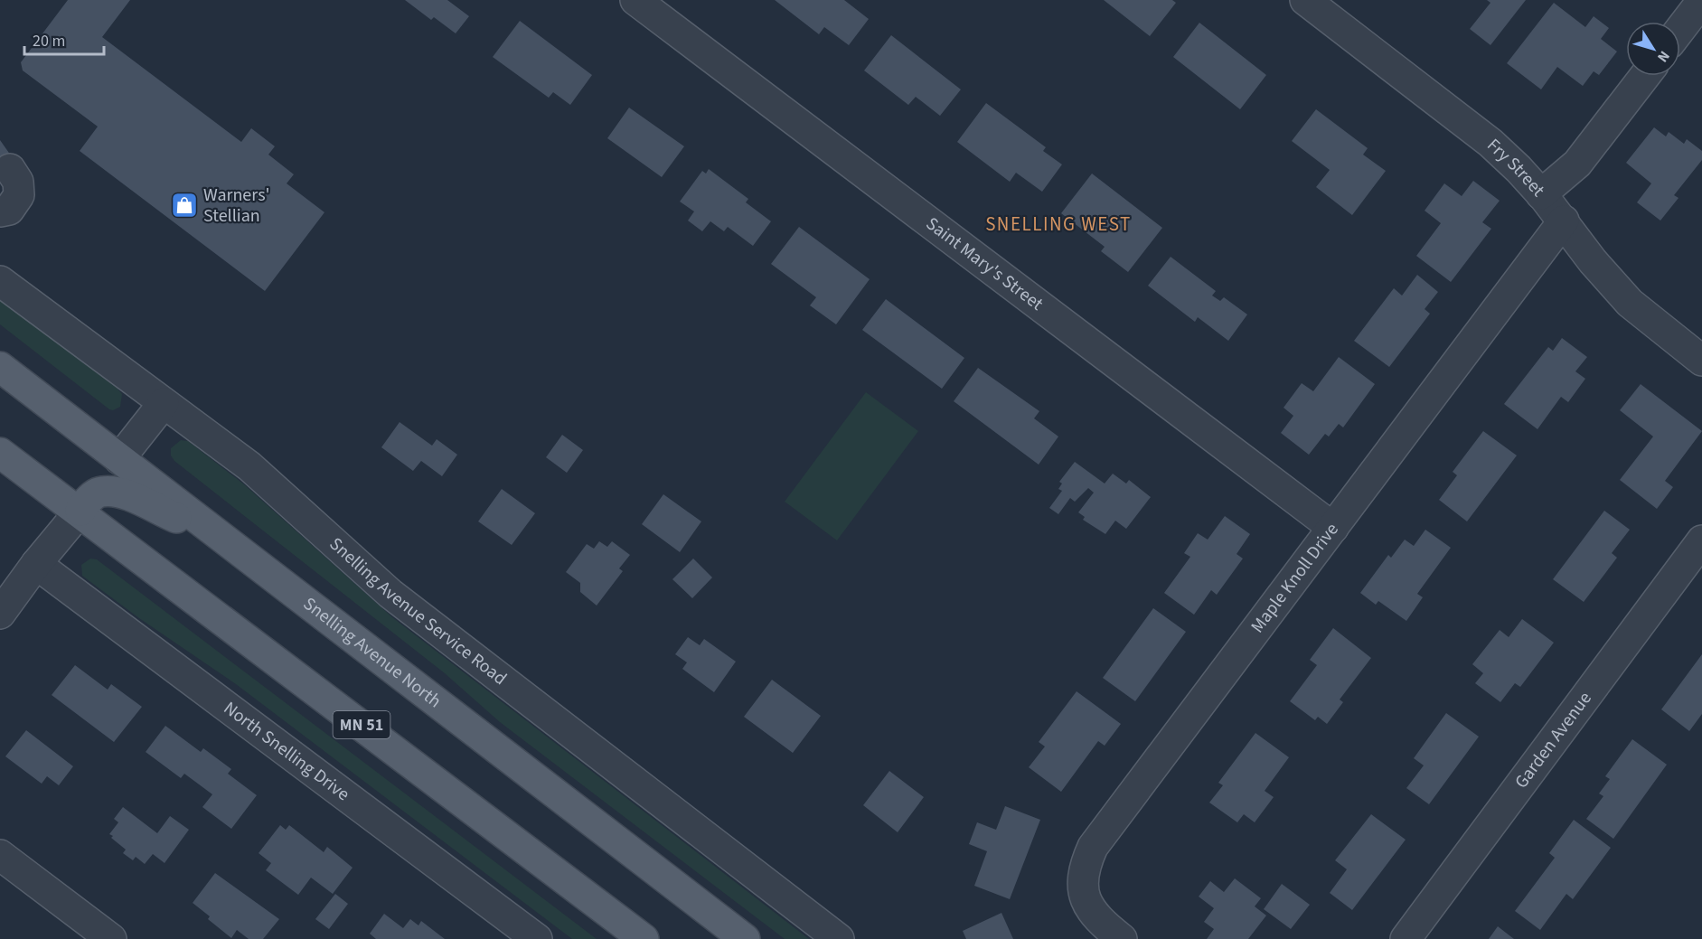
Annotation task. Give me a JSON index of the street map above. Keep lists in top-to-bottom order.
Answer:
{
  "streets": {
    "main road": ["Snelling Avenue North", "MN 51"],
    "street": [
      "Fry Street",
      "Saint Mary's Street",
      "Maple Knoll Drive",
      "Snelling Avenue Service Road",
      "Garden Avenue",
      "North Snelling Drive"
    ]
  },
  "crossings": [
    ["Fry Street", "Maple Knoll Drive"],
    ["Saint Mary's Street", "Maple Knoll Drive"]
  ],
  "districts": ["SNELLING WEST"],
  "places": {
    "shop": ["Warners' Stellian"]
  },
  "scale_bar": "20 m",
  "north": "bottom right"
}
